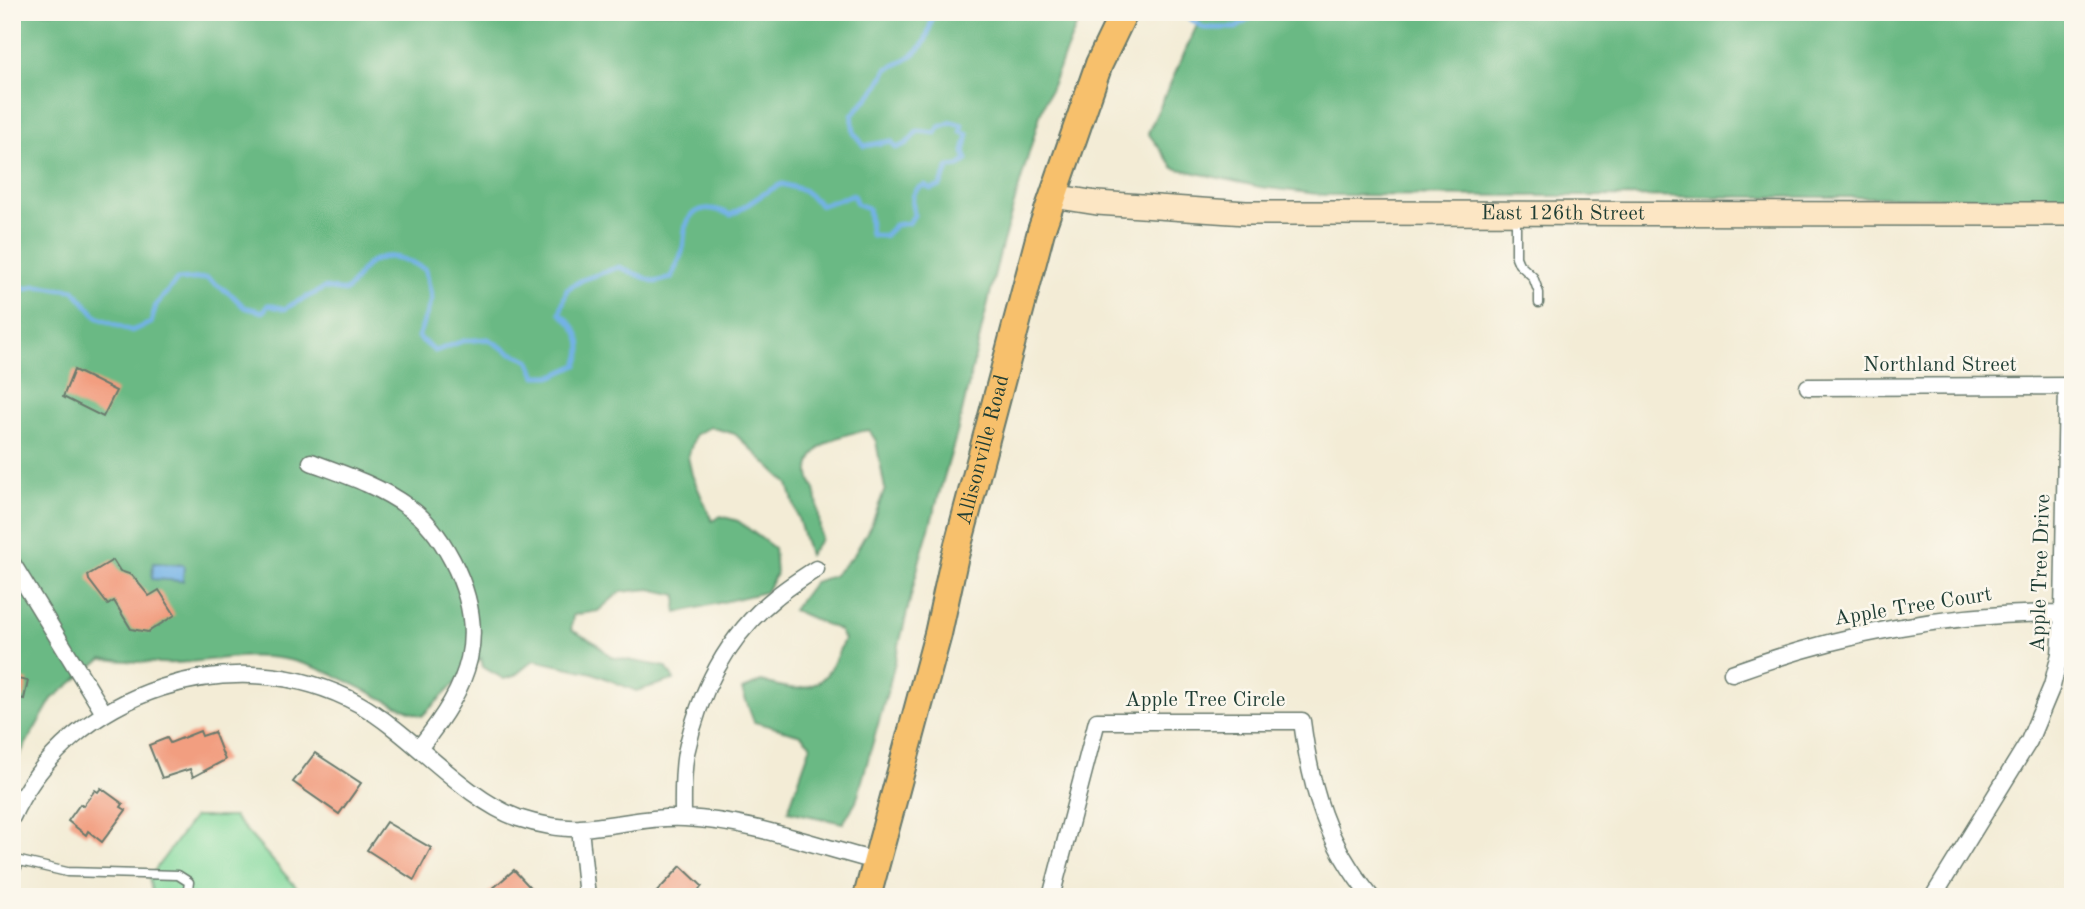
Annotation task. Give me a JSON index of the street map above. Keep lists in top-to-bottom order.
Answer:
{
  "streets": {
    "main road": ["East 126th Street", "Allisonville Road"],
    "street": [
      "Northland Street",
      "Apple Tree Drive",
      "Apple Tree Court",
      "Apple Tree Circle"
    ]
  },
  "crossings": [
    ["East 126th Street", "Allisonville Road"],
    ["Northland Street", "Apple Tree Drive"],
    ["Apple Tree Drive", "Apple Tree Court"]
  ]
}
